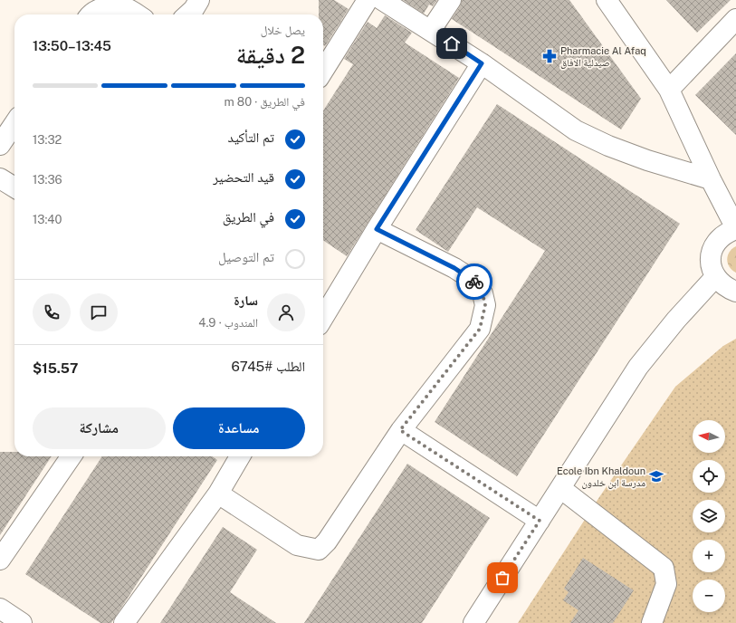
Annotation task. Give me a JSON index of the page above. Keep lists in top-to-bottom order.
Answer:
{
  "places": {
    "pharmacy": ["Pharmacie Al Afaq صيدلية الافاق"],
    "school or university": ["Ecole Ibn Khaldoun مدرسة ابن خلدون"]
  },
  "north": "left",
  "page": {
    "heading": ["2 دقيقة", "يصل خلال", "13:45–13:50"],
    "panel": [
      "سارة",
      "المندوب · 4.9",
      "الطلب #6745",
      "$15.57"
    ],
    "bar": "في الطريق · 80 m",
    "list": [
      ["تم التأكيد", "13:32"],
      ["قيد التحضير", "13:36"],
      ["في الطريق", "13:40"],
      "تم التوصيل"
    ],
    "buttons": ["مساعدة", "مشاركة"],
    "map_buttons": ["+", "−"]
  }
}
